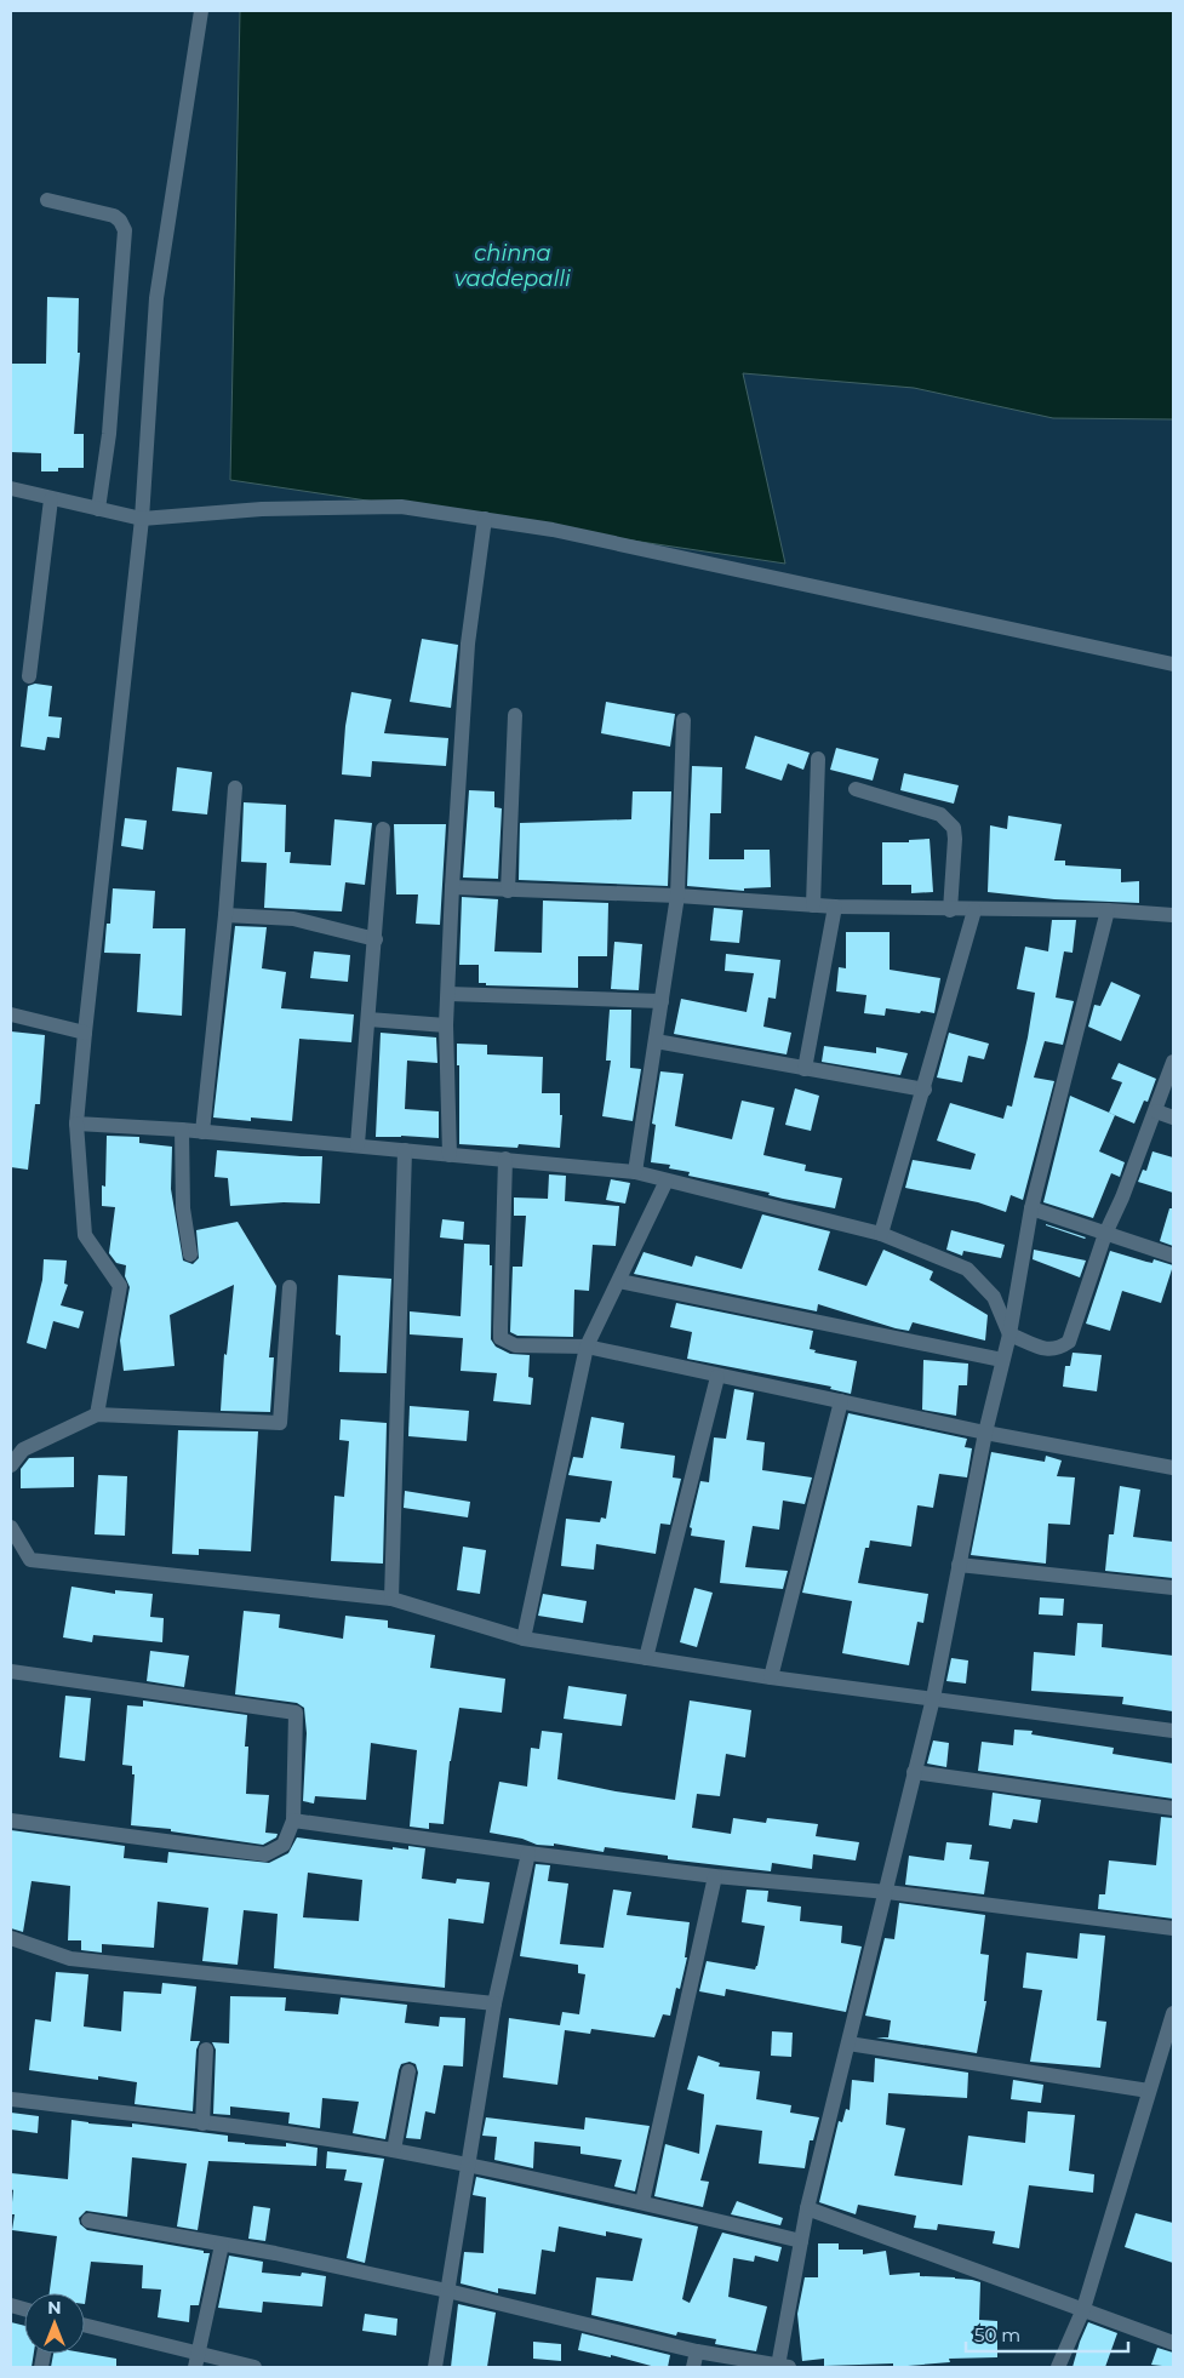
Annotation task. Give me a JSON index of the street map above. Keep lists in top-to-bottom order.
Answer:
{
  "water": ["chinna vaddepalli"],
  "scale_bar": "50 m",
  "north": "top"
}
